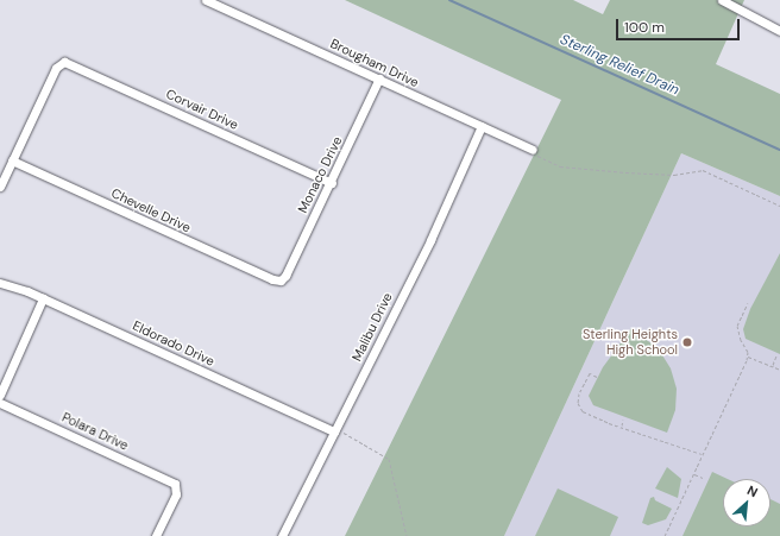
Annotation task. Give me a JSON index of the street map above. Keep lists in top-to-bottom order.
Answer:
{
  "streets": {
    "street": [
      "Brougham Drive",
      "Corvair Drive",
      "Monaco Drive",
      "Chevelle Drive",
      "Malibu Drive",
      "Eldorado Drive",
      "Polara Drive"
    ]
  },
  "crossings": [
    ["Brougham Drive", "Monaco Drive"],
    ["Brougham Drive", "Malibu Drive"],
    ["Corvair Drive", "Monaco Drive"],
    ["Corvair Drive", "Chevelle Drive"],
    ["Monaco Drive", "Chevelle Drive"],
    ["Malibu Drive", "Eldorado Drive"]
  ],
  "water": ["Sterling Relief Drain"],
  "places": ["Sterling Heights High School"],
  "scale_bar": "100 m",
  "north": "top right"
}
